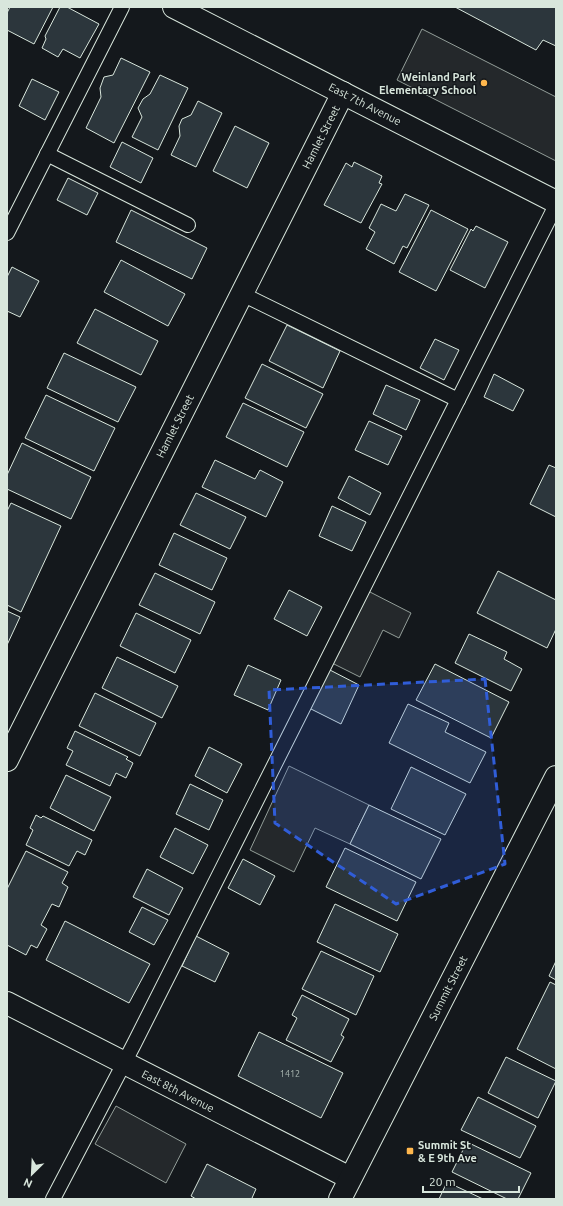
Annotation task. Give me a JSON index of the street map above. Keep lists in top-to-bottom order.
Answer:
{
  "streets": {
    "street": [
      "East 7th Avenue",
      "Hamlet Street",
      "Summit Street",
      "East 8th Avenue"
    ]
  },
  "crossings": [
    ["East 7th Avenue", "Hamlet Street"],
    ["Summit Street", "East 8th Avenue"]
  ],
  "places": {
    "other": ["Weinland Park Elementary School"],
    "transit": ["Summit St & E 9th Ave"]
  },
  "house_numbers": ["1412"],
  "scale_bar": "20 m",
  "north": "bottom left"
}
